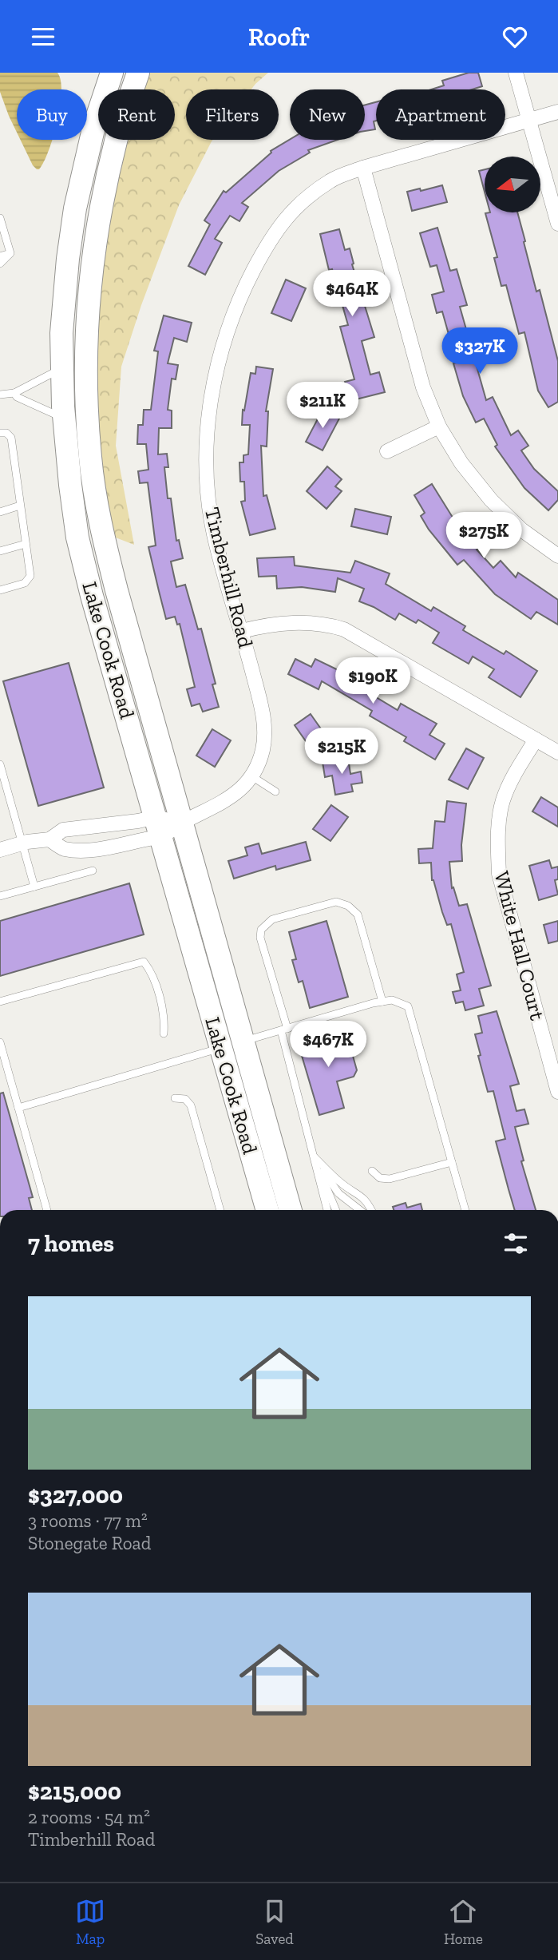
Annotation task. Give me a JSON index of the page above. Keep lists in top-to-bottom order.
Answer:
{
  "streets": {
    "main road": ["Lake Cook Road"],
    "street": ["Timberhill Road", "White Hall Court"]
  },
  "crossings": [
    ["Timberhill Road", "Lake Cook Road"]
  ],
  "north": "left",
  "page": {
    "header": "Roofr",
    "chip": [
      "Buy",
      "Rent",
      "Filters",
      "New",
      "Apartment"
    ],
    "price": [
      "$464K",
      "$327K",
      "$211K",
      "$275K",
      "$190K",
      "$215K",
      "$467K"
    ],
    "heading": "7 homes",
    "list": [
      {
        "name": "$327,000",
        "note": "3 rooms · 77 m² · Stonegate Road"
      },
      {
        "name": "$215,000",
        "note": "2 rooms · 54 m² · Timberhill Road"
      }
    ],
    "tabs": ["Map", "Saved", "Home"]
  }
}
